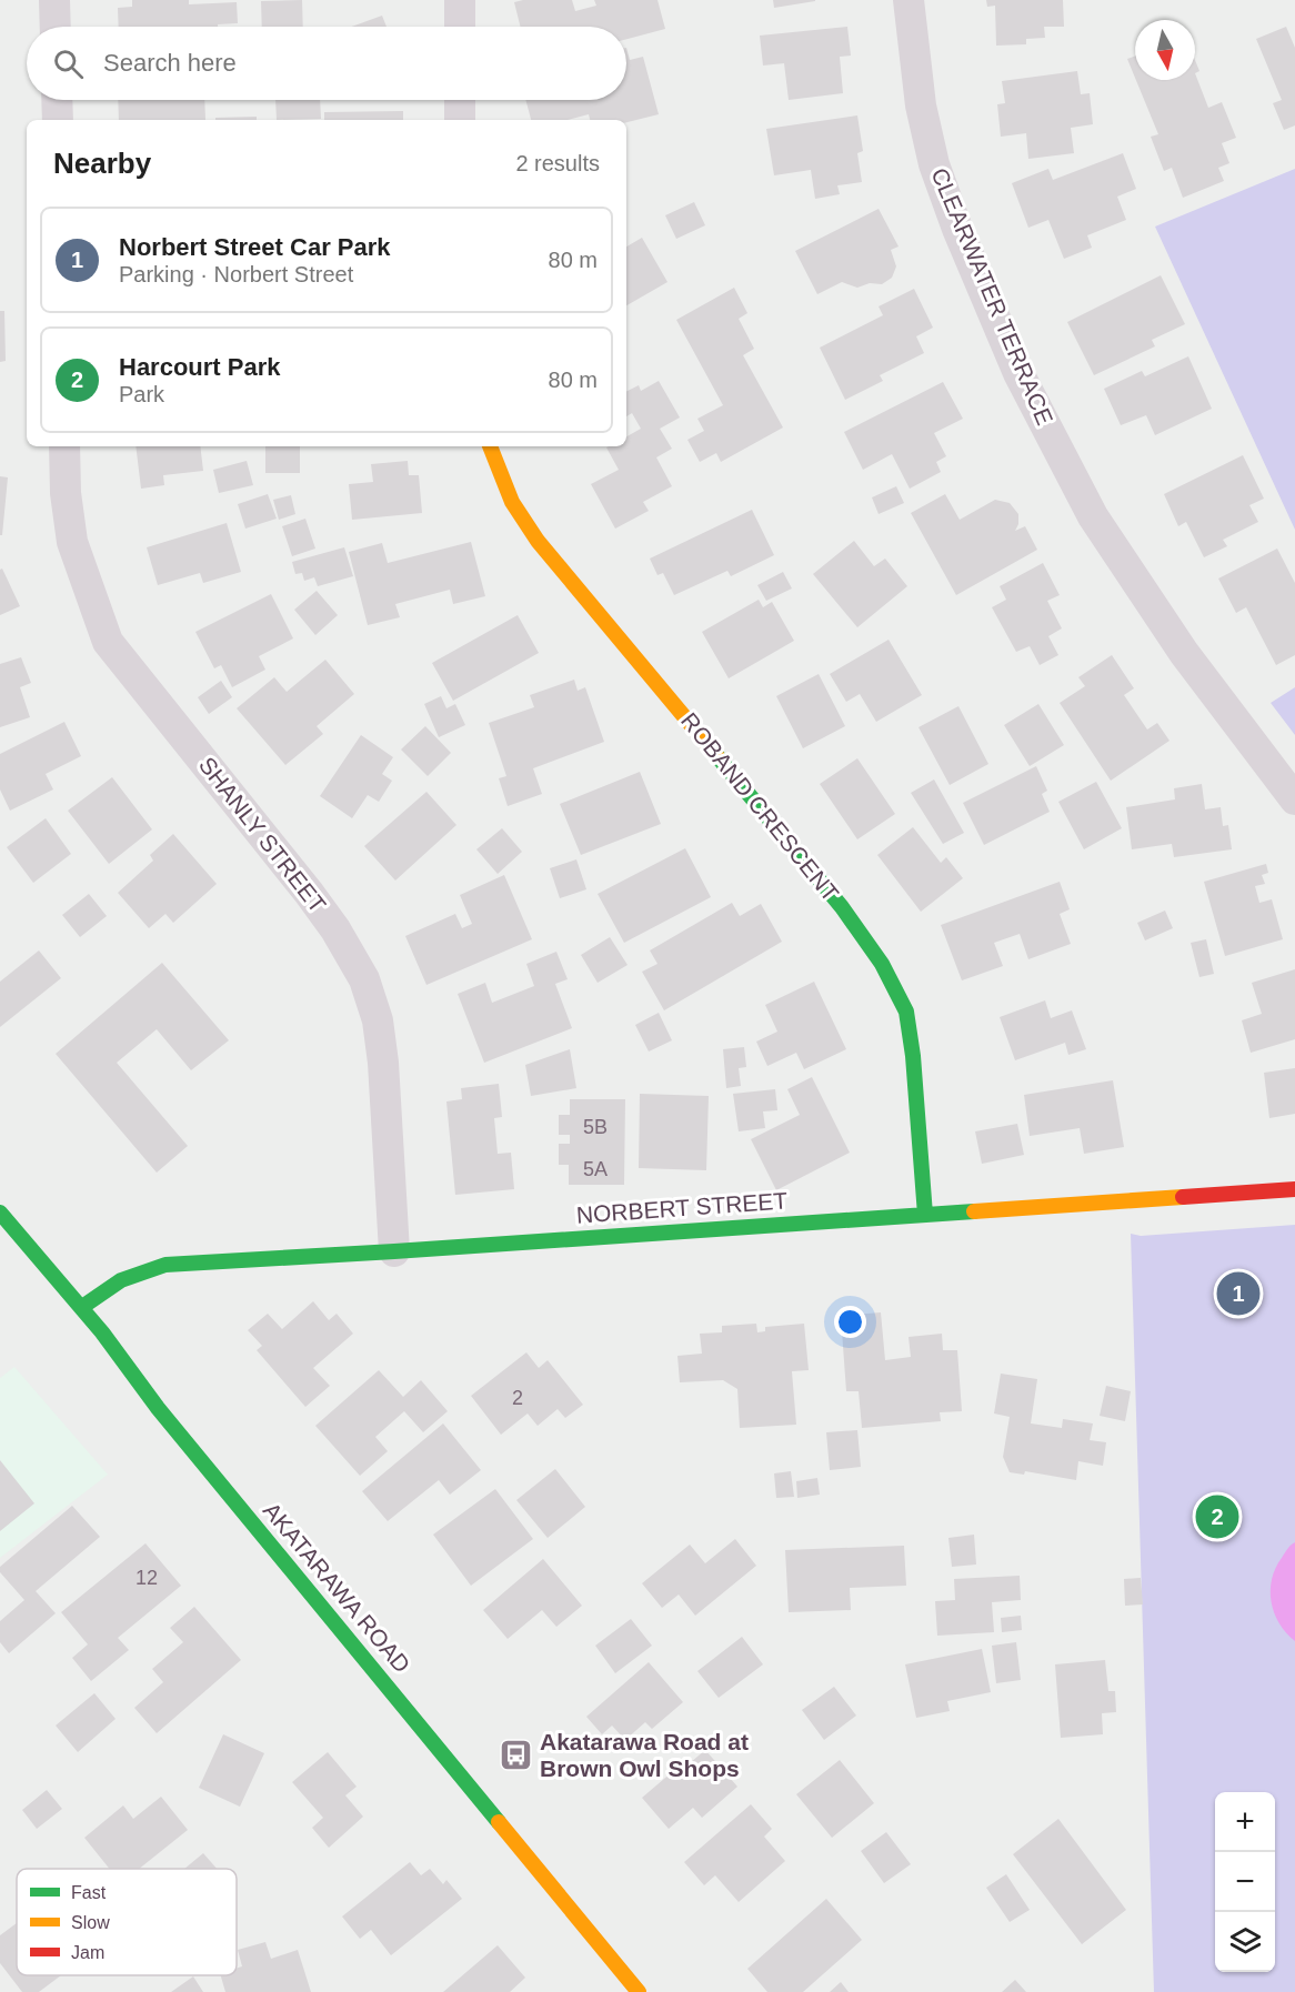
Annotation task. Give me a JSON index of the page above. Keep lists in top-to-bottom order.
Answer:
{
  "streets": {
    "street": [
      "CLEARWATER TERRACE",
      "ROBAND CRESCENT",
      "SHANLY STREET",
      "NORBERT STREET",
      "AKATARAWA ROAD"
    ]
  },
  "crossings": [
    ["ROBAND CRESCENT", "NORBERT STREET"],
    ["SHANLY STREET", "NORBERT STREET"],
    ["NORBERT STREET", "AKATARAWA ROAD"]
  ],
  "places": {
    "bus stop": ["Akatarawa Road at Brown Owl Shops"]
  },
  "house_numbers": [
    "5B",
    "5A",
    "2",
    "12"
  ],
  "legend": ["Fast", "Slow", "Jam"],
  "north": "bottom",
  "page": {
    "search": "Search here",
    "heading": ["Nearby", "2 results"],
    "list": [
      {
        "mark": "1",
        "name": "Norbert Street Car Park",
        "note": "Parking · Norbert Street",
        "value": "80 m"
      },
      {
        "mark": "2",
        "name": "Harcourt Park",
        "note": "Park",
        "value": "80 m"
      }
    ],
    "pins": ["1", "2"],
    "map_buttons": ["+", "−"]
  }
}
